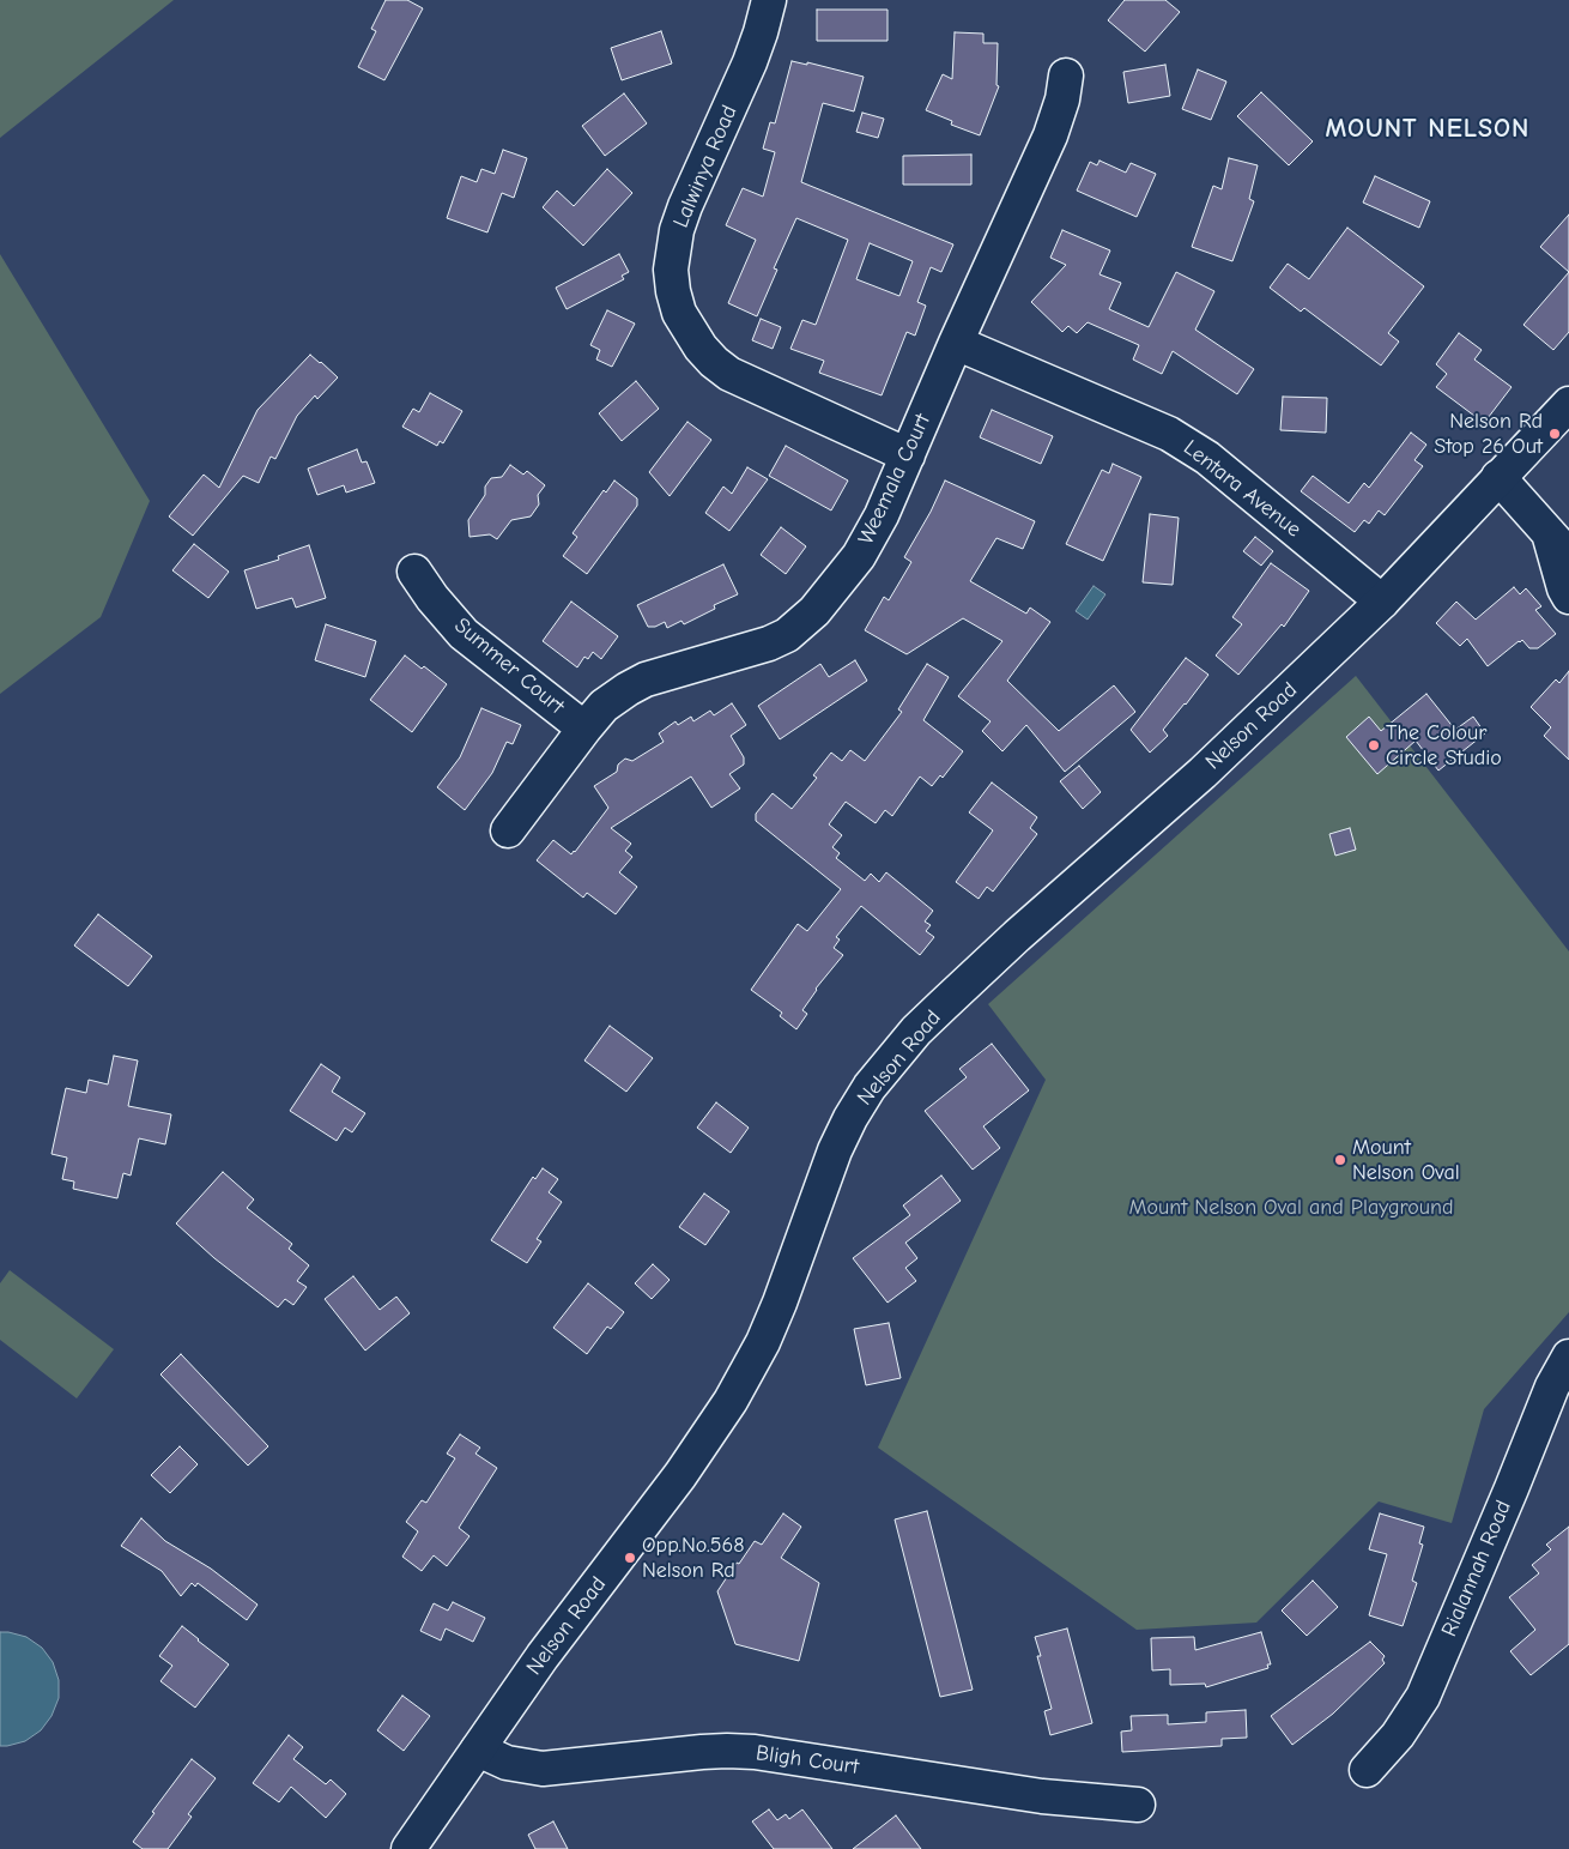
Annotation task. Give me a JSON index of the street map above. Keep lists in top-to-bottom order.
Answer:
{
  "streets": {
    "street": [
      "Lalwinya Road",
      "Weemala Court",
      "Lentara Avenue",
      "Summer Court",
      "Nelson Road",
      "Rialannah Road",
      "Bligh Court"
    ]
  },
  "crossings": [
    ["Lalwinya Road", "Weemala Court"],
    ["Weemala Court", "Lentara Avenue"],
    ["Weemala Court", "Summer Court"],
    ["Lentara Avenue", "Nelson Road"],
    ["Nelson Road", "Bligh Court"]
  ],
  "districts": ["MOUNT NELSON"],
  "parks": ["Mount Nelson Oval and Playground"],
  "places": [
    "Nelson Rd Stop 26 Out",
    "The Colour Circle Studio",
    "Mount Nelson Oval",
    "Opp.No.568 Nelson Rd"
  ]
}
